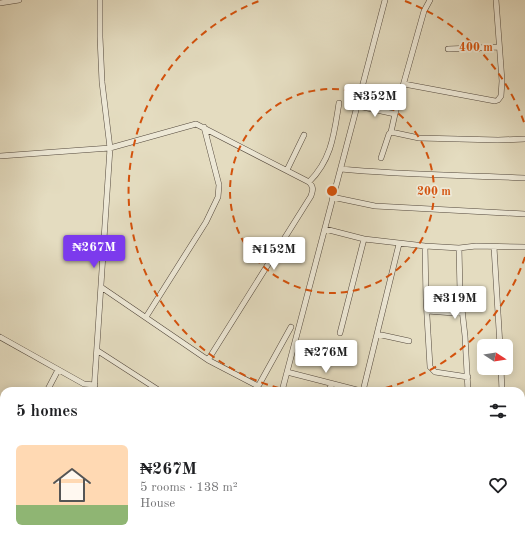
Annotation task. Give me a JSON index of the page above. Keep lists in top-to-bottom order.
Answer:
{
  "north": "right",
  "page": {
    "price": [
      "₦352M",
      "₦267M",
      "₦152M",
      "₦319M",
      "₦276M"
    ],
    "heading": "5 homes",
    "list": [
      {
        "name": "₦267M",
        "note": "5 rooms · 138 m² · House"
      }
    ]
  },
  "rings": ["400 m", "200 m"]
}
